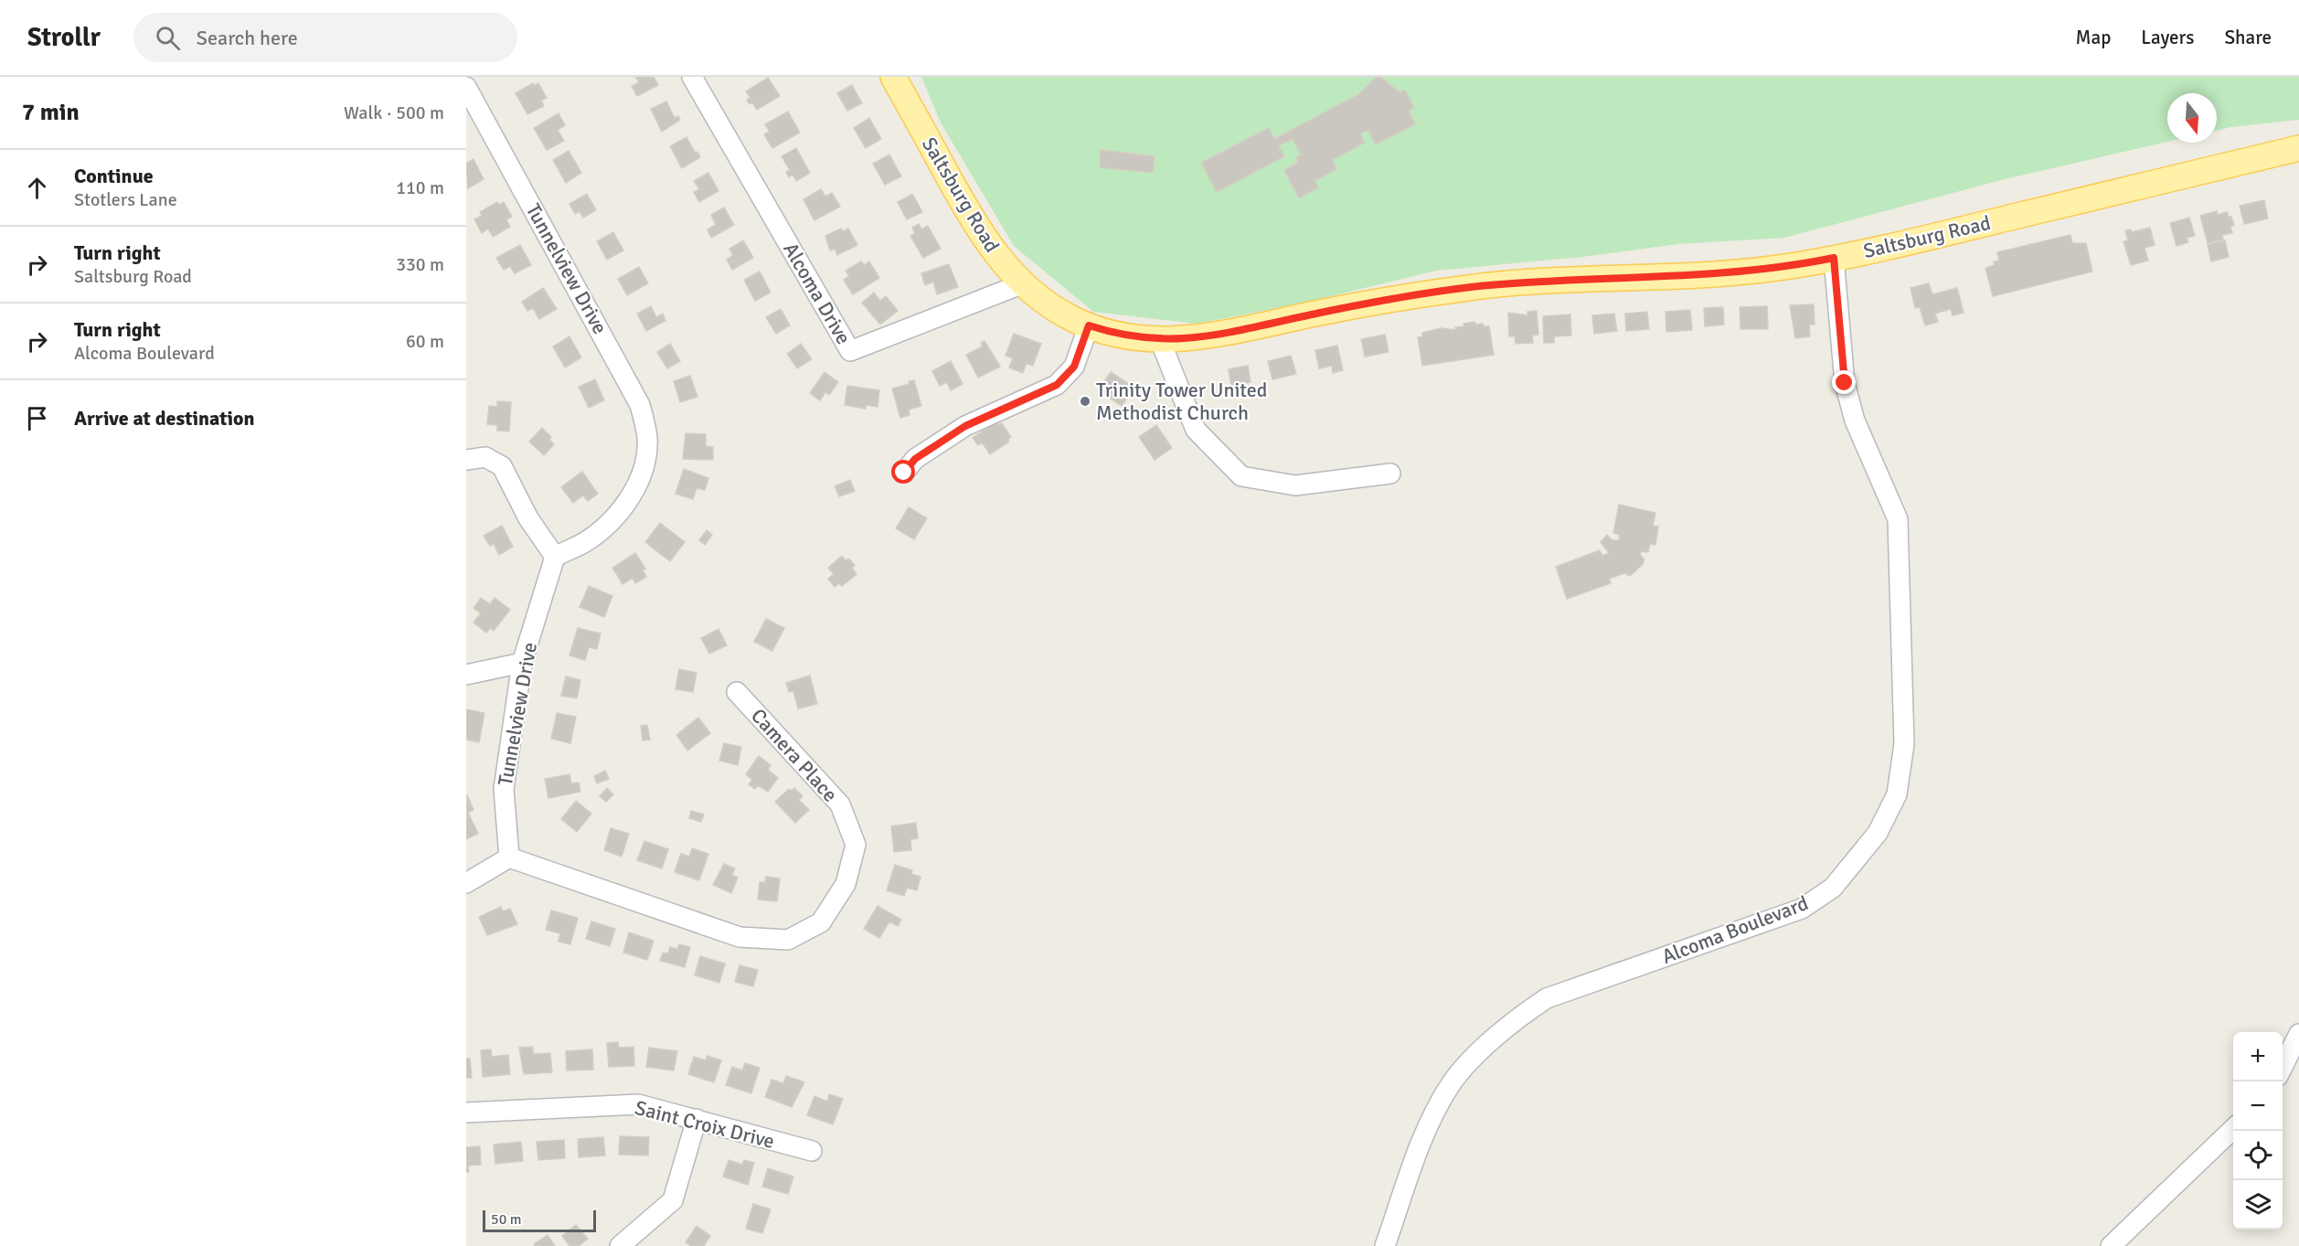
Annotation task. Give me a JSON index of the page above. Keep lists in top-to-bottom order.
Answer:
{
  "streets": {
    "main road": ["Saltsburg Road"],
    "street": [
      "Tunnelview Drive",
      "Alcoma Drive",
      "Camera Place",
      "Alcoma Boulevard",
      "Saint Croix Drive"
    ]
  },
  "crossings": [
    ["Saltsburg Road", "Alcoma Drive"],
    ["Saltsburg Road", "Alcoma Boulevard"],
    ["Tunnelview Drive", "Camera Place"]
  ],
  "places": ["Trinity Tower United Methodist Church"],
  "scale_bar": "50 m",
  "north": "bottom",
  "page": {
    "header": "Strollr",
    "search": "Search here",
    "nav": ["Map", "Layers", "Share"],
    "heading": ["7 min", "Walk · 500 m"],
    "list": [
      ["Continue", "Stotlers Lane", "110 m"],
      ["Turn right", "Saltsburg Road", "330 m"],
      ["Turn right", "Alcoma Boulevard", "60 m"],
      "Arrive at destination"
    ],
    "map_buttons": ["+", "−"],
    "scale": "50 m"
  }
}
